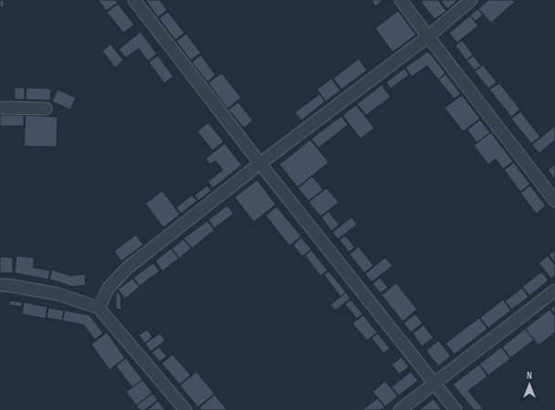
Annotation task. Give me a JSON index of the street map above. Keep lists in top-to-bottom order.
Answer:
{
  "north": "top"
}
